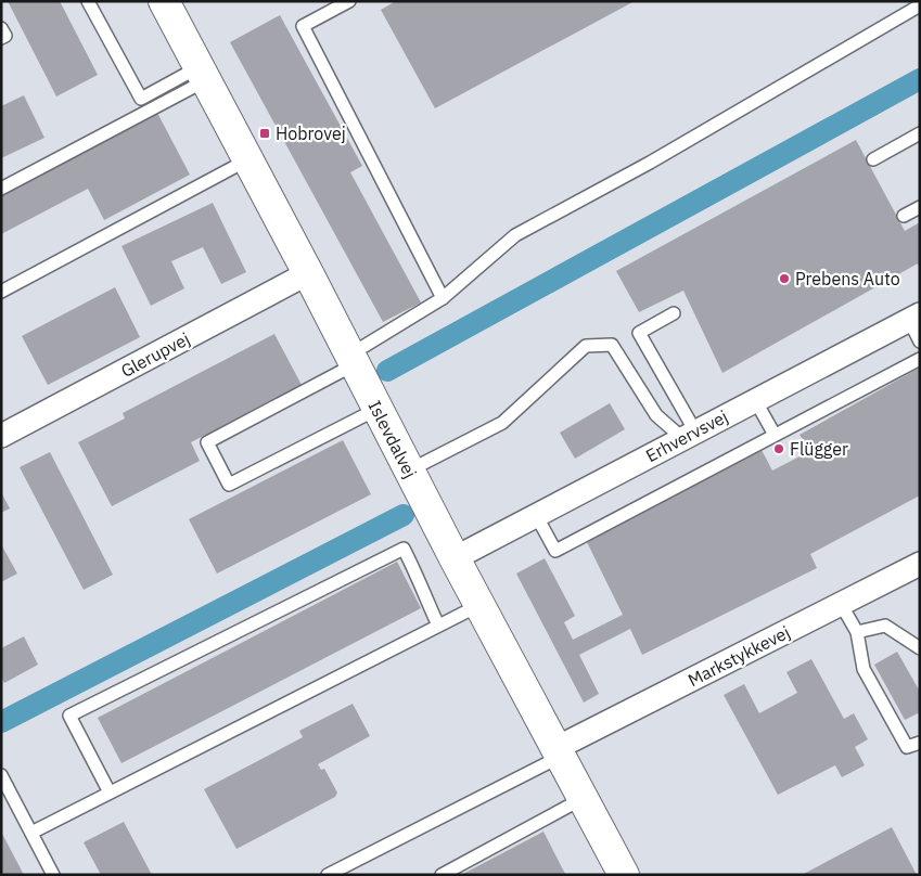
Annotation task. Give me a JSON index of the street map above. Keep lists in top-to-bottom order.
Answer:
{
  "streets": {
    "street": [
      "Glerupvej",
      "Erhvervsvej",
      "Islevdalvej",
      "Markstykkevej"
    ]
  },
  "crossings": [
    ["Glerupvej", "Islevdalvej"],
    ["Erhvervsvej", "Islevdalvej"],
    ["Islevdalvej", "Markstykkevej"]
  ],
  "places": {
    "transit": ["Hobrovej"],
    "other": ["Prebens Auto", "Flügger"]
  }
}
